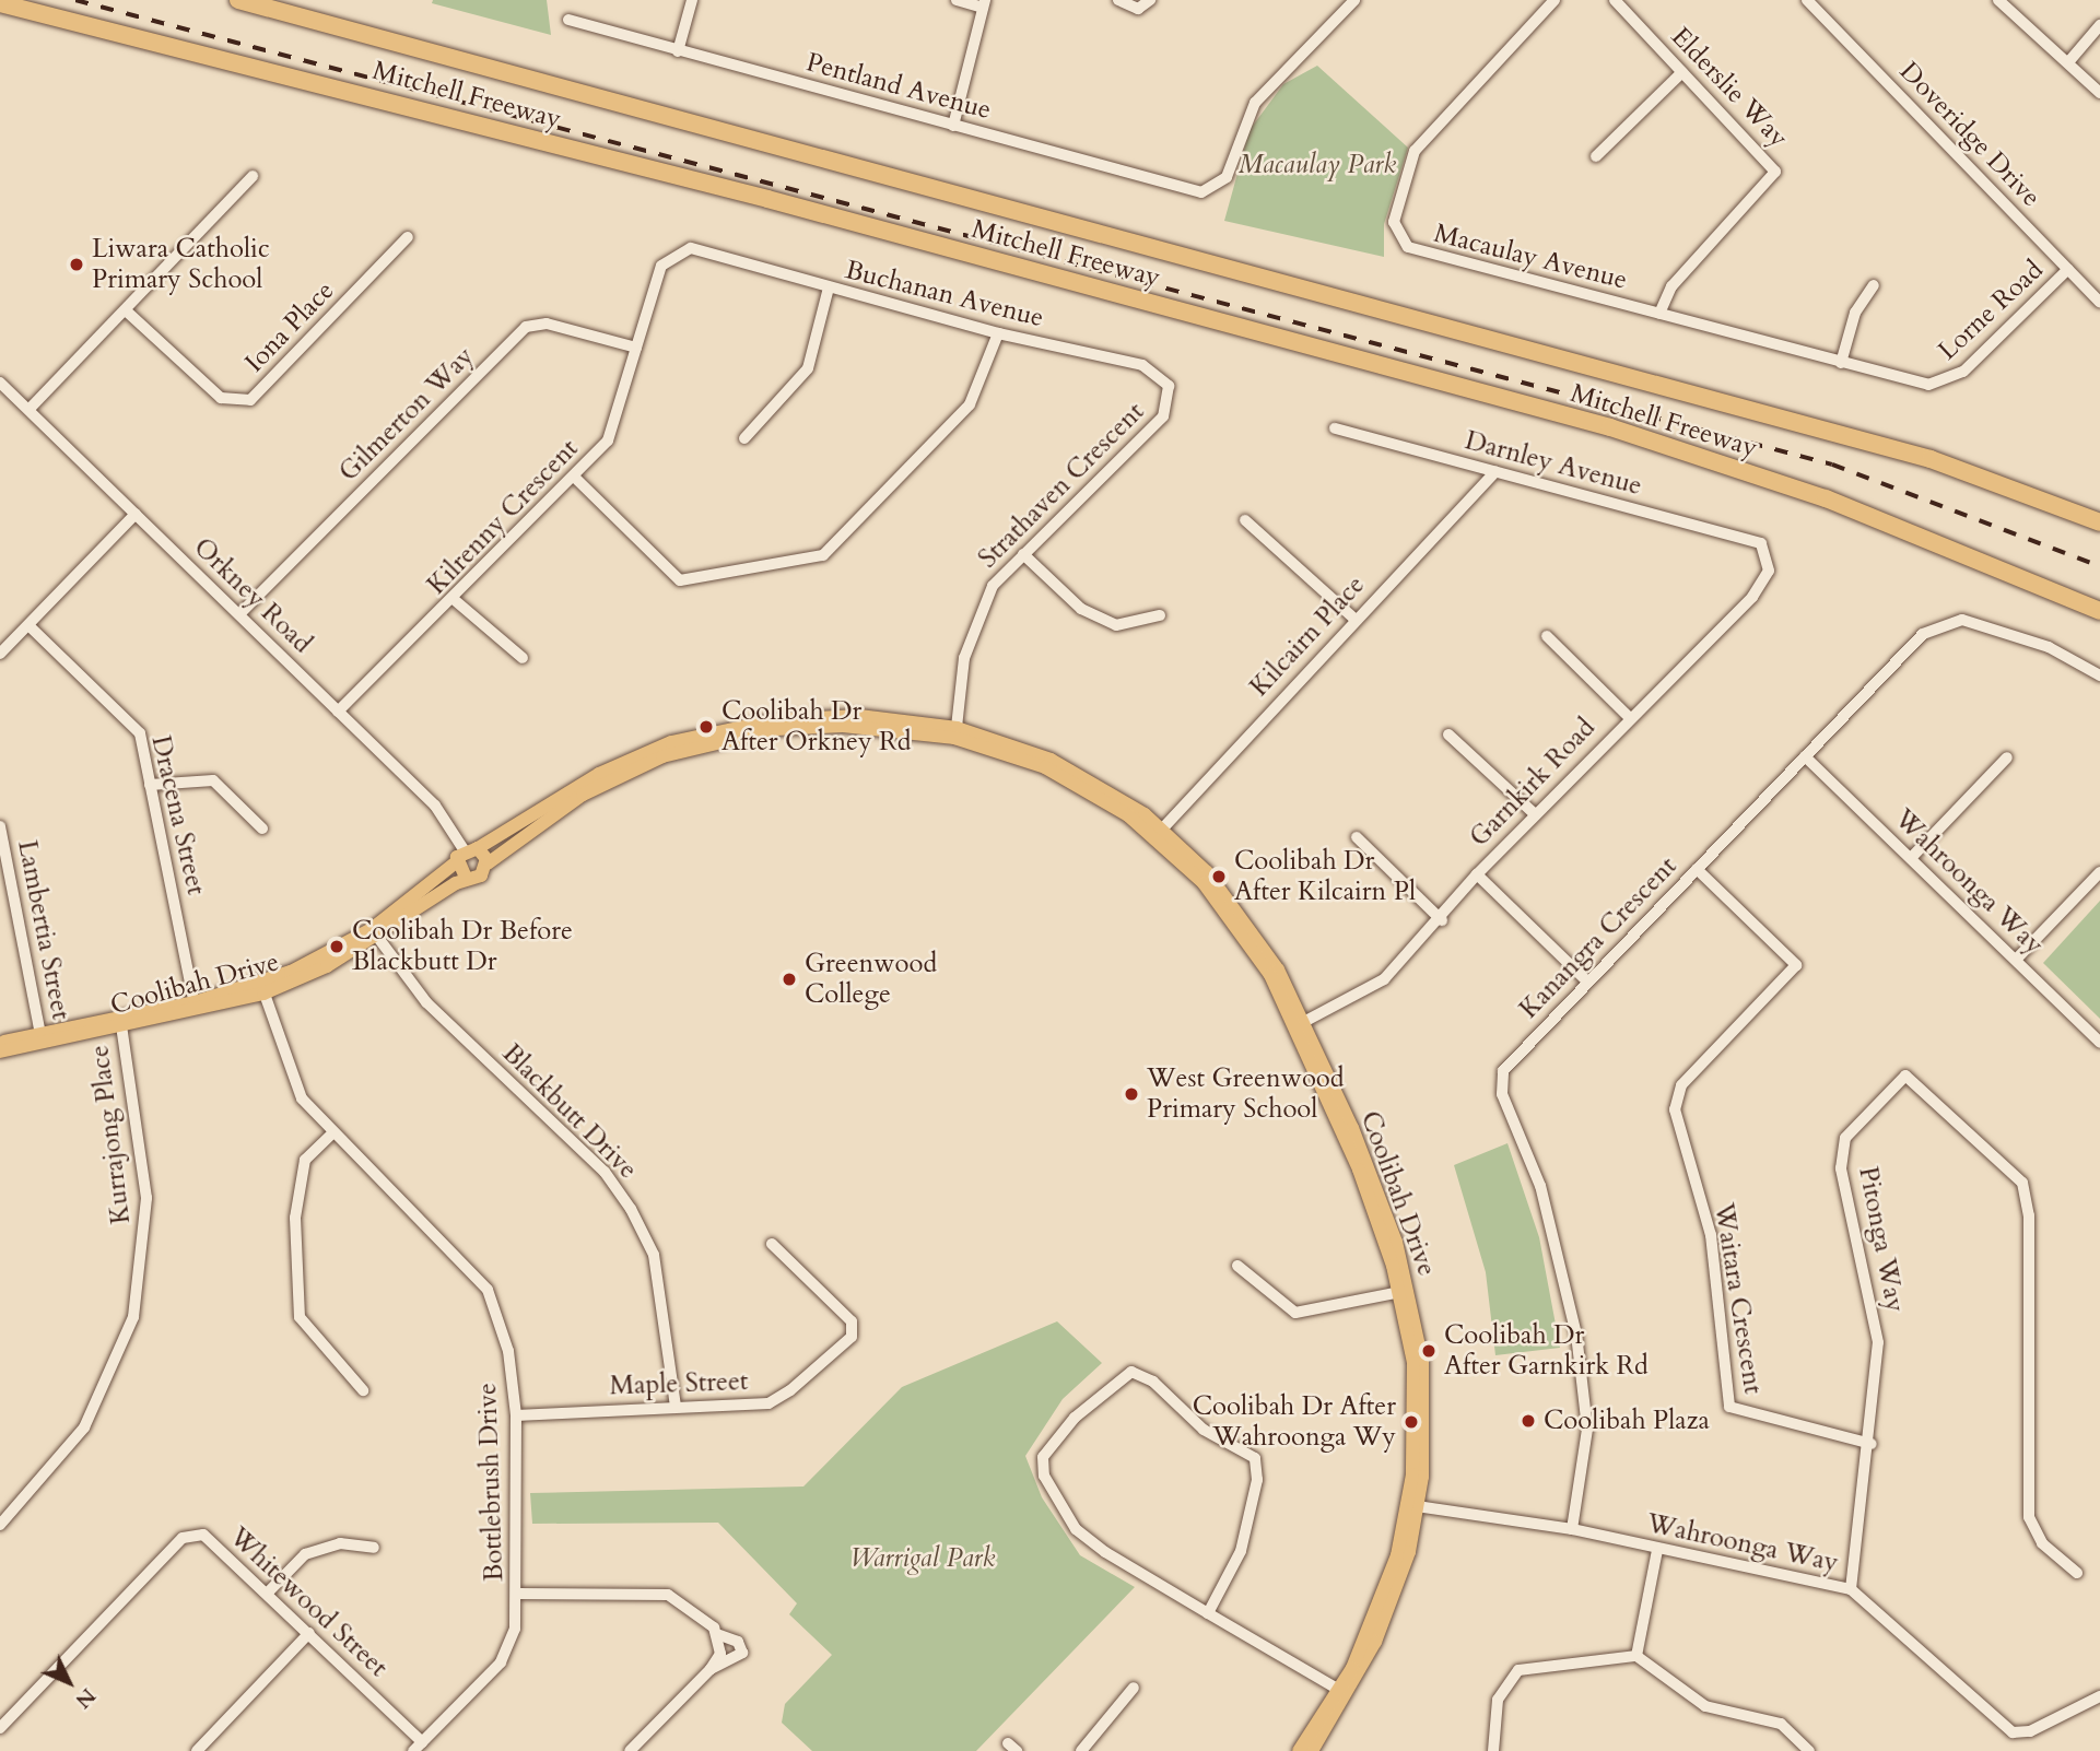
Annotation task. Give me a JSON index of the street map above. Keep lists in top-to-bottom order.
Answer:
{
  "streets": {
    "highway": ["Mitchell Freeway"],
    "main road": ["Coolibah Drive"],
    "street": [
      "Pentland Avenue",
      "Elderslie Way",
      "Doveridge Drive",
      "Macaulay Avenue",
      "Buchanan Avenue",
      "Lorne Road",
      "Iona Place",
      "Gilmerton Way",
      "Darnley Avenue",
      "Strathaven Crescent",
      "Kilrenny Crescent",
      "Orkney Road",
      "Kilcairn Place",
      "Garnkirk Road",
      "Dracena Street",
      "Wahroonga Way",
      "Lambertia Street",
      "Kanangra Crescent",
      "Blackbutt Drive",
      "Kurrajong Place",
      "Pitonga Way",
      "Waitara Crescent",
      "Maple Street",
      "Bottlebrush Drive",
      "Whitewood Street"
    ]
  },
  "crossings": [
    ["Elderslie Way", "Macaulay Avenue"],
    ["Doveridge Drive", "Lorne Road"],
    ["Macaulay Avenue", "Lorne Road"],
    ["Buchanan Avenue", "Strathaven Crescent"],
    ["Buchanan Avenue", "Kilrenny Crescent"],
    ["Gilmerton Way", "Kilrenny Crescent"],
    ["Gilmerton Way", "Orkney Road"],
    ["Darnley Avenue", "Kilcairn Place"],
    ["Darnley Avenue", "Garnkirk Road"],
    ["Strathaven Crescent", "Coolibah Drive"],
    ["Kilrenny Crescent", "Orkney Road"],
    ["Orkney Road", "Coolibah Drive"],
    ["Kilcairn Place", "Coolibah Drive"],
    ["Garnkirk Road", "Coolibah Drive"],
    ["Dracena Street", "Coolibah Drive"],
    ["Wahroonga Way", "Kanangra Crescent"],
    ["Wahroonga Way", "Coolibah Drive"],
    ["Wahroonga Way", "Pitonga Way"],
    ["Lambertia Street", "Coolibah Drive"],
    ["Kanangra Crescent", "Waitara Crescent"],
    ["Coolibah Drive", "Blackbutt Drive"],
    ["Coolibah Drive", "Kurrajong Place"],
    ["Coolibah Drive", "Bottlebrush Drive"],
    ["Blackbutt Drive", "Maple Street"],
    ["Pitonga Way", "Waitara Crescent"],
    ["Maple Street", "Bottlebrush Drive"],
    ["Bottlebrush Drive", "Whitewood Street"]
  ],
  "parks": ["Macaulay Park", "Warrigal Park"],
  "places": [
    "Liwara Catholic Primary School",
    "Coolibah Dr After Orkney Rd",
    "Coolibah Dr After Kilcairn Pl",
    "Coolibah Dr Before Blackbutt Dr",
    "Greenwood College",
    "West Greenwood Primary School",
    "Coolibah Dr After Garnkirk Rd",
    "Coolibah Plaza",
    "Coolibah Dr After Wahroonga Wy"
  ],
  "north": "bottom right"
}
